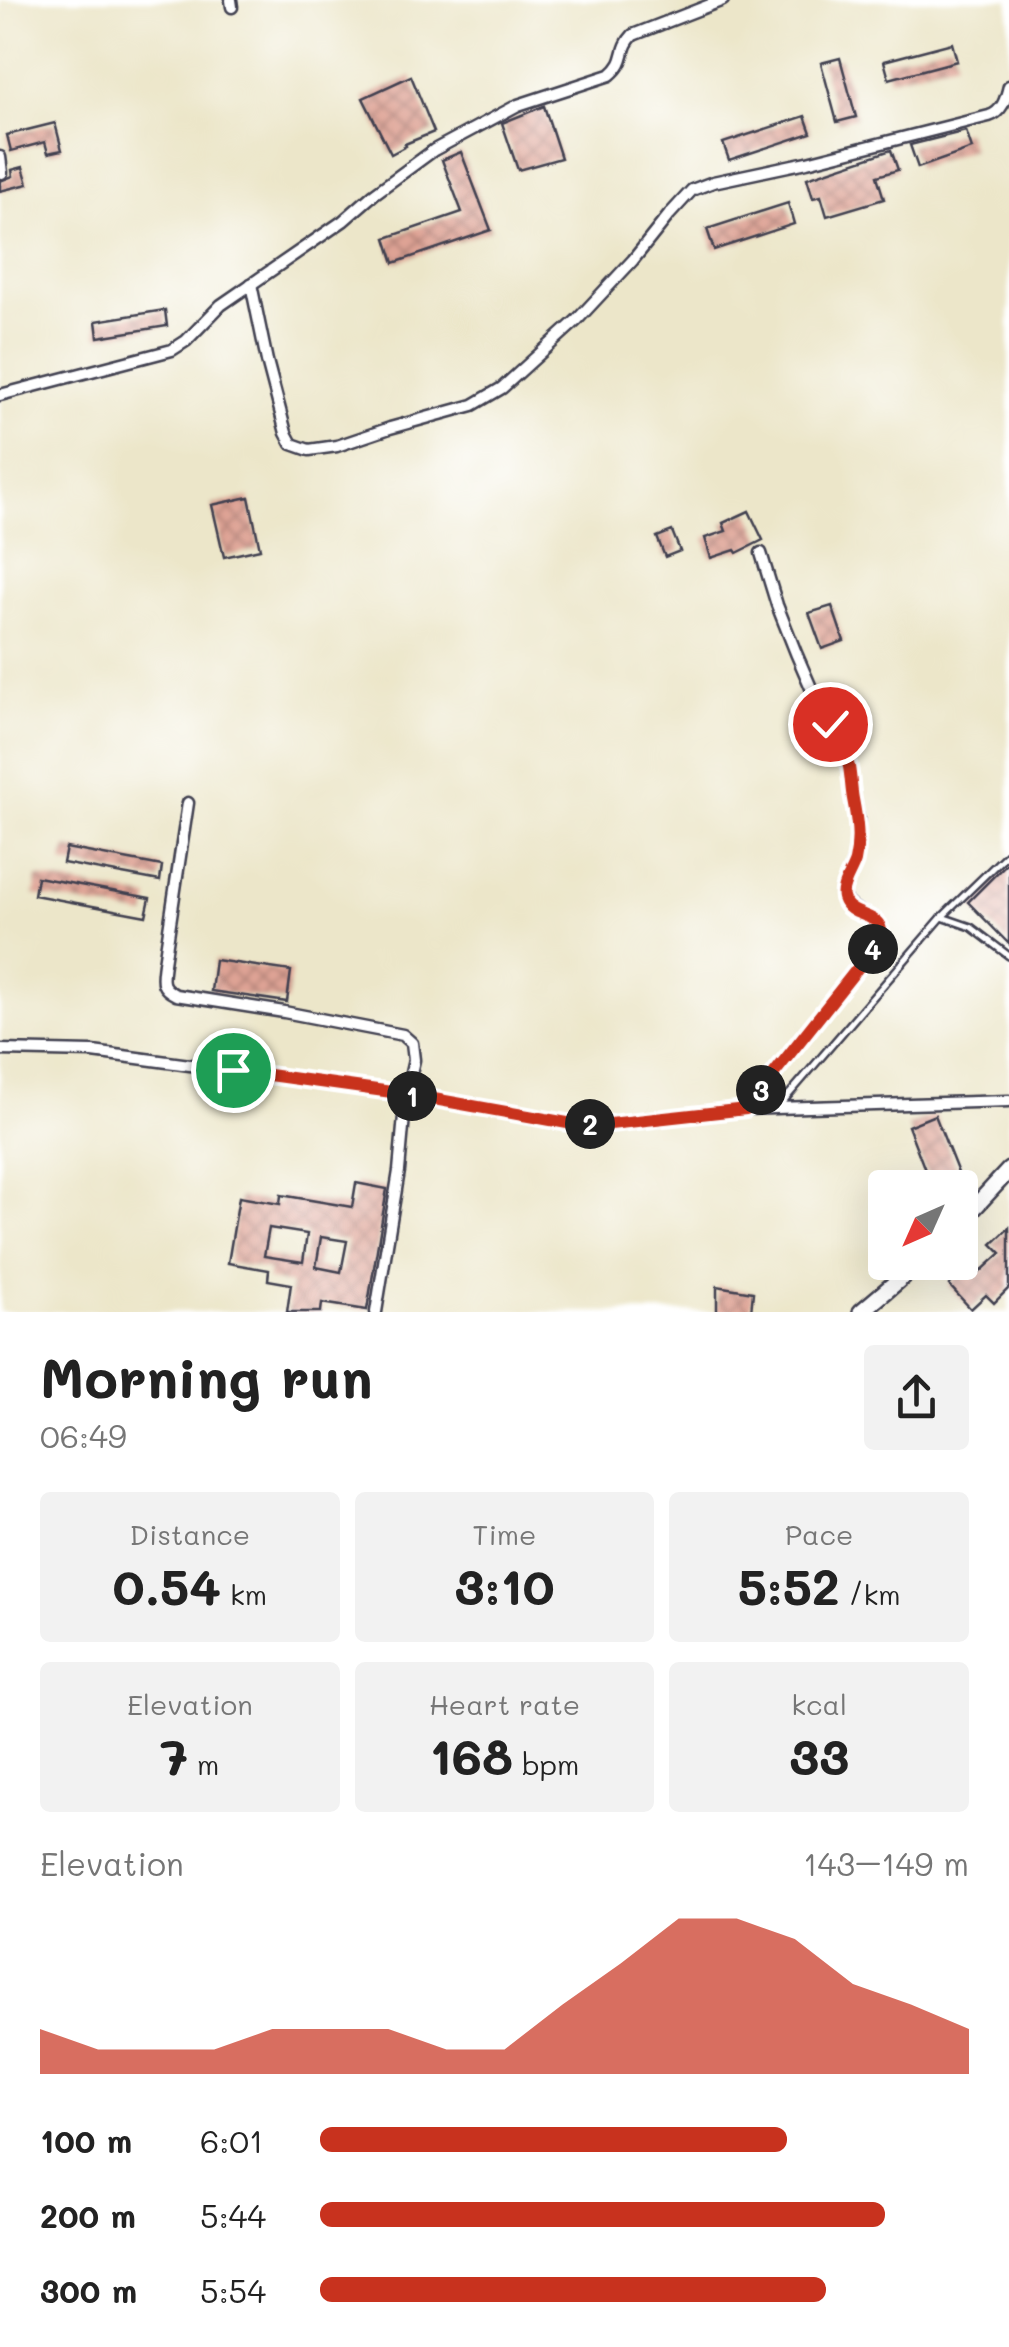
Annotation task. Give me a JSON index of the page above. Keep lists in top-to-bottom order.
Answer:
{
  "north": "bottom left",
  "page": {
    "pins": [
      "4",
      "3",
      "1",
      "2"
    ],
    "heading": ["Morning run", "06:49"],
    "stats": [
      ["Distance", "0.54 km"],
      ["Time", "3:10"],
      ["Pace", "5:52 /km"],
      ["Elevation", "7 m"],
      ["Heart rate", "168 bpm"],
      ["kcal", "33"]
    ],
    "chart": ["Elevation", "143–149 m"],
    "list": [
      {
        "name": "100 m",
        "note": "6:01"
      },
      {
        "name": "200 m",
        "note": "5:44"
      },
      {
        "name": "300 m",
        "note": "5:54"
      }
    ]
  }
}
